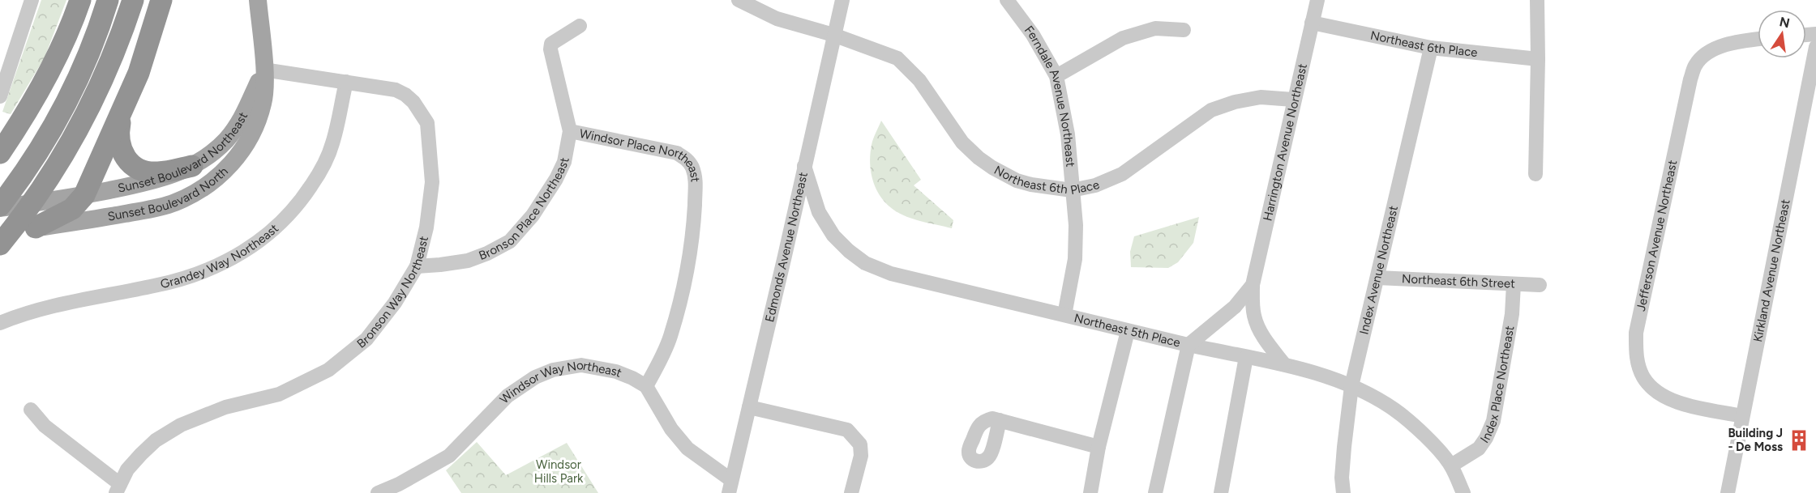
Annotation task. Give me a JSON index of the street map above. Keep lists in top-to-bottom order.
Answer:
{
  "streets": {
    "main road": ["Sunset Boulevard Northeast", "Sunset Boulevard North"],
    "street": [
      "Northeast 6th Place",
      "Ferndale Avenue Northeast",
      "Harrington Avenue Northeast",
      "Windsor Place Northeast",
      "Bronson Place Northeast",
      "Jefferson Avenue Northeast",
      "Edmonds Avenue Northeast",
      "Grandey Way Northeast",
      "Index Avenue Northeast",
      "Kirkland Avenue Northeast",
      "Northeast 6th Street",
      "Bronson Way Northeast",
      "Northeast 5th Place",
      "Index Place Northeast",
      "Windsor Way Northeast"
    ]
  },
  "crossings": [
    ["Northeast 6th Place", "Ferndale Avenue Northeast"],
    ["Northeast 6th Place", "Harrington Avenue Northeast"],
    ["Northeast 6th Place", "Edmonds Avenue Northeast"],
    ["Northeast 6th Place", "Index Avenue Northeast"],
    ["Ferndale Avenue Northeast", "Northeast 5th Place"],
    ["Harrington Avenue Northeast", "Northeast 5th Place"],
    ["Sunset Boulevard Northeast", "Sunset Boulevard North"],
    ["Sunset Boulevard Northeast", "Bronson Way Northeast"],
    ["Windsor Place Northeast", "Bronson Place Northeast"],
    ["Windsor Place Northeast", "Windsor Way Northeast"],
    ["Sunset Boulevard North", "Bronson Way Northeast"],
    ["Bronson Place Northeast", "Bronson Way Northeast"],
    ["Jefferson Avenue Northeast", "Kirkland Avenue Northeast"],
    ["Edmonds Avenue Northeast", "Northeast 5th Place"],
    ["Grandey Way Northeast", "Bronson Way Northeast"],
    ["Index Avenue Northeast", "Northeast 6th Street"],
    ["Index Avenue Northeast", "Northeast 5th Place"],
    ["Northeast 6th Street", "Index Place Northeast"],
    ["Northeast 5th Place", "Index Place Northeast"]
  ],
  "parks": ["Windsor Hills Park"],
  "places": {
    "building": ["Building J - De Moss"]
  },
  "north": "top"
}
